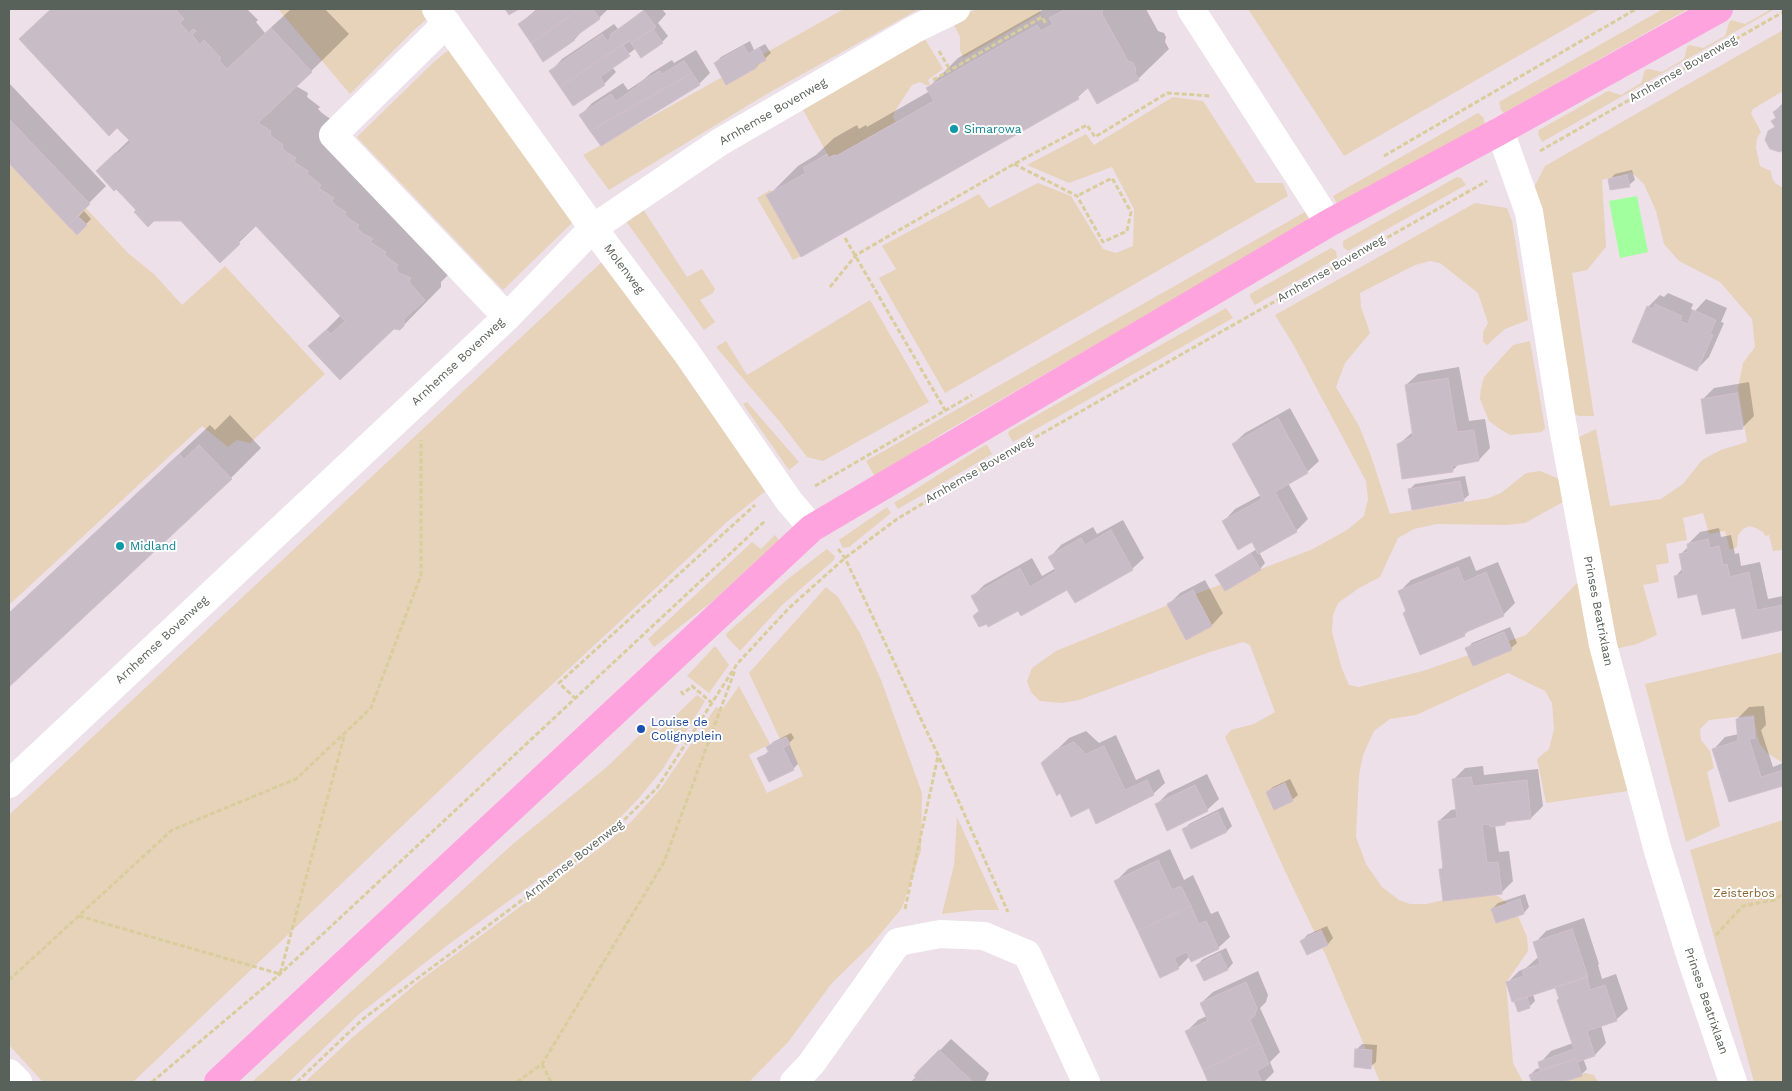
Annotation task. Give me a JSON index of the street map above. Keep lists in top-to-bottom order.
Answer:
{
  "streets": {
    "street": ["Arnhemse Bovenweg", "Molenweg", "Prinses Beatrixlaan"]
  },
  "crossings": [
    ["Arnhemse Bovenweg", "Molenweg"],
    ["Arnhemse Bovenweg", "Prinses Beatrixlaan"]
  ],
  "parks": ["Zeisterbos"],
  "places": ["Simarowa", "Midland", "Louise de Colignyplein"]
}
